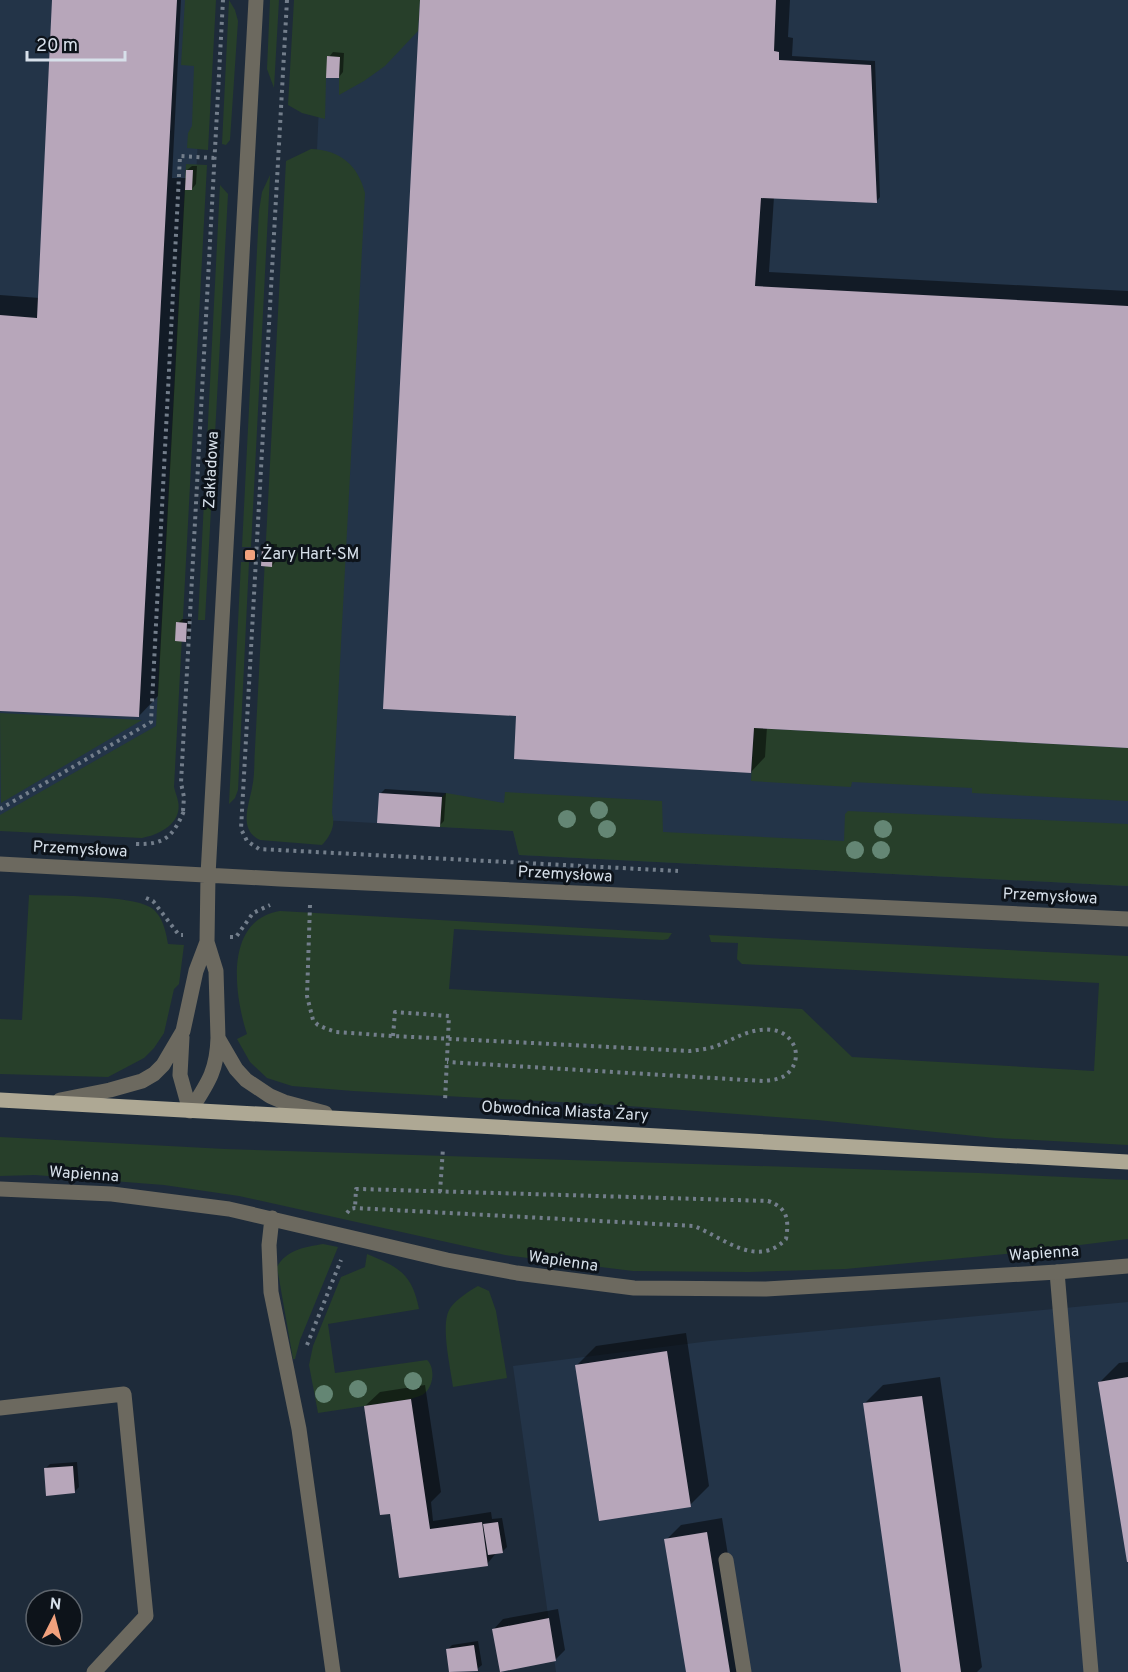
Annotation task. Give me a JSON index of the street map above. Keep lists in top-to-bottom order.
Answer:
{
  "streets": {
    "main road": ["Obwodnica Miasta Żary"],
    "street": ["Zakładowa", "Przemysłowa", "Wapienna"]
  },
  "crossings": [
    ["Zakładowa", "Przemysłowa"],
    ["Zakładowa", "Obwodnica Miasta Żary"]
  ],
  "places": {
    "transit": ["Żary Hart-SM"]
  },
  "scale_bar": "20 m",
  "north": "top"
}
